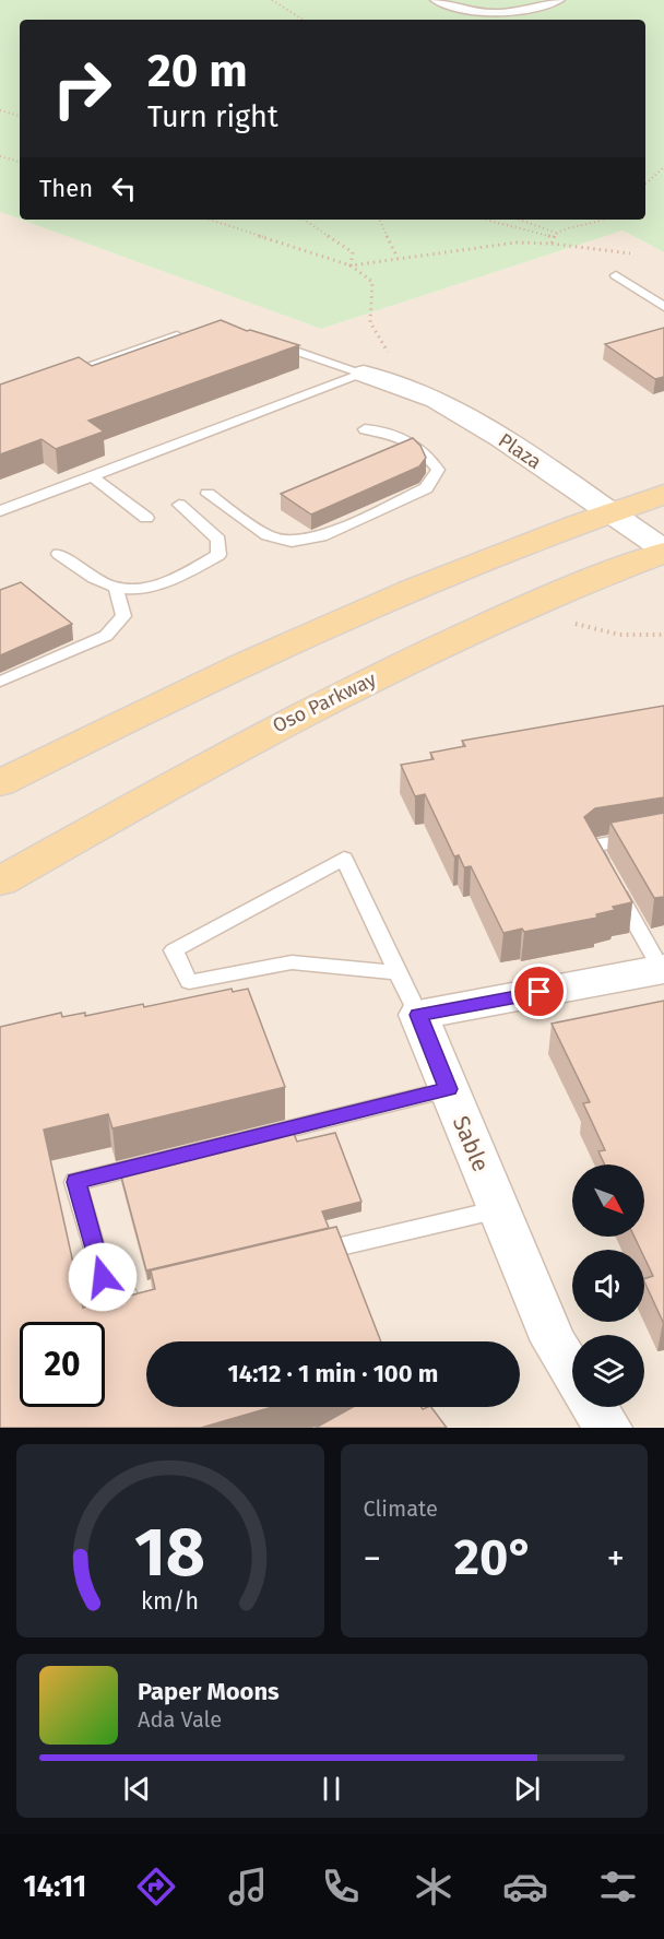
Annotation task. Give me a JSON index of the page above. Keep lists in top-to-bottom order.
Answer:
{
  "streets": {
    "main road": ["Oso Parkway"],
    "street": ["Plaza", "Sable"]
  },
  "crossings": [
    ["Plaza", "Oso Parkway"]
  ],
  "north": "bottom right",
  "page": {
    "turn": ["20 m", "Turn right"],
    "then": "Then",
    "limit": "20",
    "trip": "14:12 · 1 min · 100 m",
    "tile": "Climate",
    "heat": ["−", "20°", "+"],
    "song": ["Paper Moons", "Ada Vale"],
    "tabs": "14:11",
    "gauge": ["18", "km/h"]
  }
}
